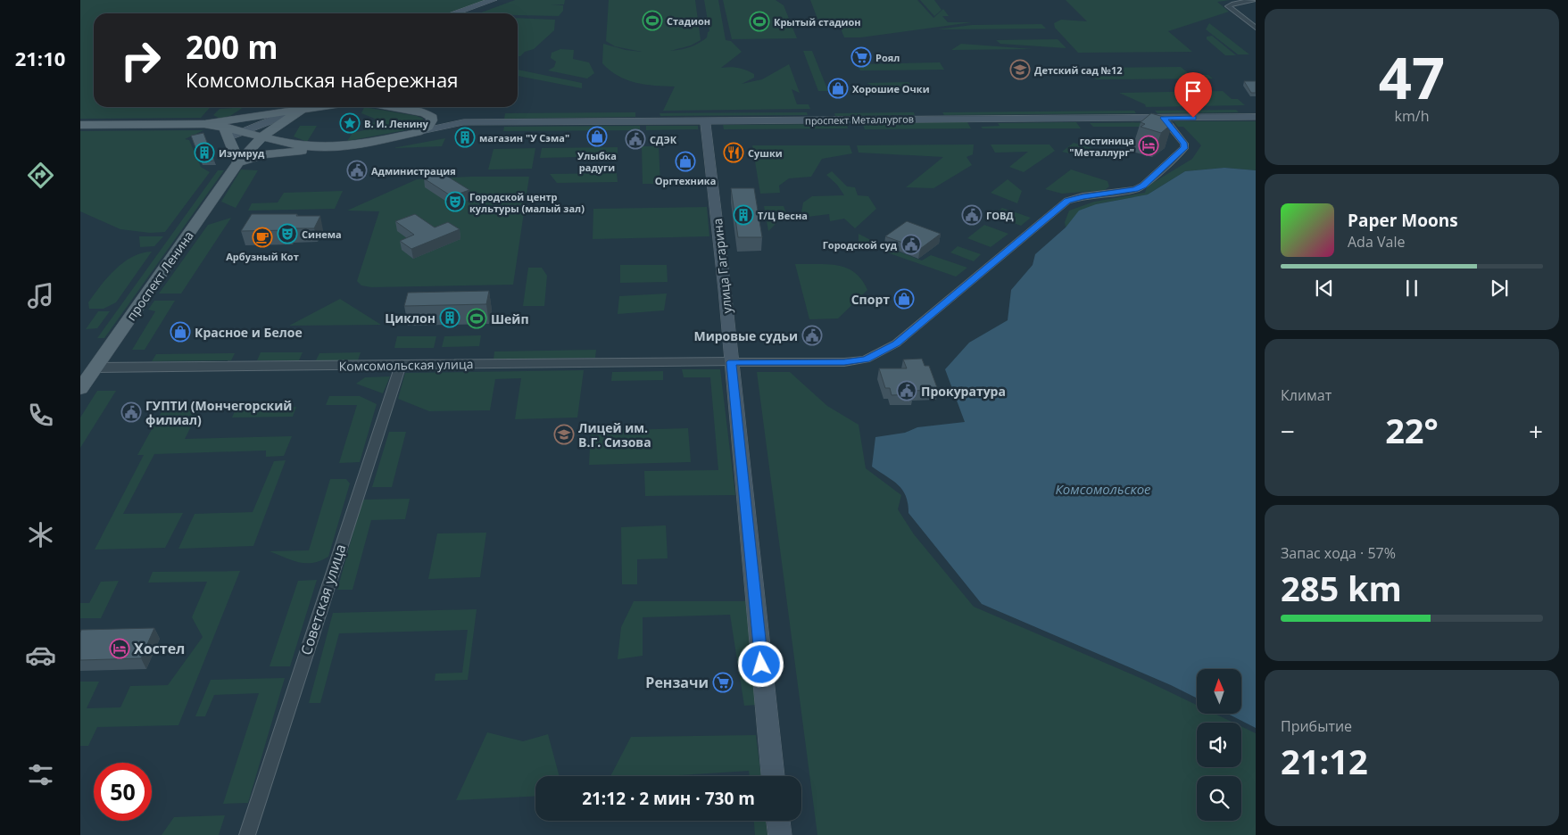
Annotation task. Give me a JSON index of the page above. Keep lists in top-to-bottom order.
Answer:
{
  "streets": {
    "main road": ["проспект Металлургов", "улица Гагарина", "проспект Ленина"],
    "street": ["Комсомольская улица", "Советская улица"]
  },
  "crossings": [
    ["проспект Металлургов", "улица Гагарина"],
    ["улица Гагарина", "Комсомольская улица"],
    ["проспект Ленина", "Комсомольская улица"],
    ["Комсомольская улица", "Советская улица"]
  ],
  "water": ["Комсомольское"],
  "places": {
    "sports": ["Стадион", "Крытый стадион", "Шейп"],
    "supermarket": ["Роял", "Рензачи"],
    "school or university": ["Детский сад №12", "Лицей им. В.Г. Сизова"],
    "shop": [
      "Хорошие Очки",
      "Улыбка радуги",
      "Оргтехника",
      "Спорт",
      "Красное и Белое"
    ],
    "place": ["В. И. Ленину"],
    "building": [
      "магазин \"У Сэма\"",
      "Изумруд",
      "Т/Ц Весна",
      "Циклон"
    ],
    "public building": [
      "СДЭК",
      "Администрация",
      "ГОВД",
      "Городской суд",
      "Мировые судьи",
      "Прокуратура",
      "ГУПТИ (Мончегорский филиал)"
    ],
    "hotel": ["гостиница \"Металлург\"", "Хостел"],
    "restaurant": ["Сушки"],
    "theatre": ["Городской центр культуры (малый зал)", "Синема"],
    "cafe": ["Арбузный Кот"]
  },
  "north": "top",
  "page": {
    "tabs": "21:10",
    "tile": [
      ["47", "km/h"],
      "Климат",
      ["Запас хода · 57%", "285 km"],
      ["Прибытие", "21:12"]
    ],
    "turn": ["200 m", "Комсомольская набережная"],
    "song": ["Paper Moons", "Ada Vale"],
    "heat": ["−", "22°", "+"],
    "limit": "50",
    "trip": "21:12 · 2 мин · 730 m"
  }
}
